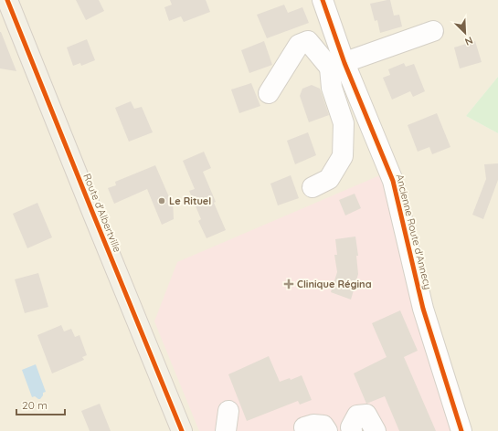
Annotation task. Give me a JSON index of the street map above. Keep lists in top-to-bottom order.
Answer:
{
  "streets": {
    "main road": ["Route d'Albertville"],
    "street": ["Ancienne Route d'Annecy"]
  },
  "places": {
    "other": ["Le Rituel"],
    "health": ["Clinique Régina"]
  },
  "scale_bar": "20 m",
  "north": "bottom right"
}
